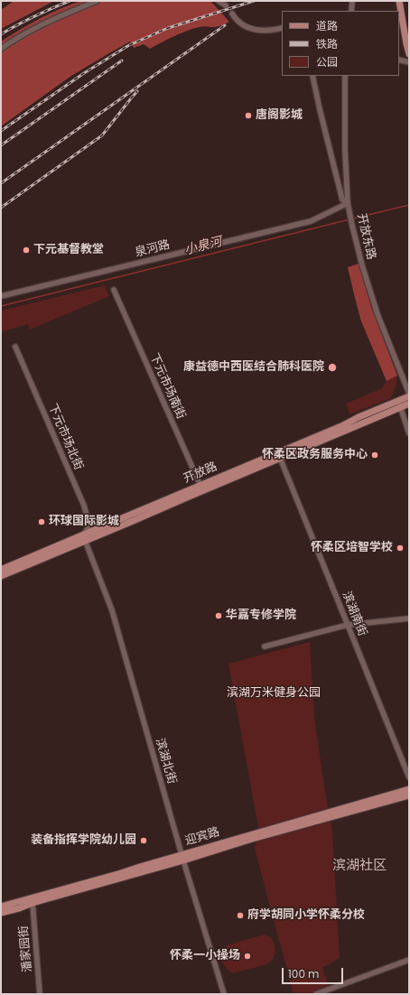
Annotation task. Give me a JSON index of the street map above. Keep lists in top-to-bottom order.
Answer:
{
  "streets": {
    "main road": ["开放路", "迎宾路"],
    "street": [
      "开放东路",
      "泉河路",
      "下元市场南街",
      "下元市场北街",
      "滨湖南街",
      "滨湖北街",
      "潘家园街"
    ]
  },
  "crossings": [
    ["开放东路", "泉河路"],
    ["开放东路", "开放路"],
    ["下元市场南街", "开放路"],
    ["下元市场北街", "开放路"],
    ["下元市场北街", "滨湖北街"],
    ["开放路", "滨湖南街"],
    ["开放路", "滨湖北街"],
    ["滨湖北街", "迎宾路"],
    ["迎宾路", "潘家园街"]
  ],
  "districts": ["滨湖社区"],
  "water": ["小泉河"],
  "parks": ["滨湖万米健身公园"],
  "places": [
    "唐阁影城",
    "下元基督教堂",
    "康益德中西医结合肺科医院",
    "怀柔区政务服务中心",
    "环球国际影城",
    "怀柔区培智学校",
    "华嘉专修学院",
    "装备指挥学院幼儿园",
    "府学胡同小学怀柔分校",
    "怀柔一小操场"
  ],
  "legend": ["道路", "铁路", "公园"],
  "scale_bar": "100 m"
}
